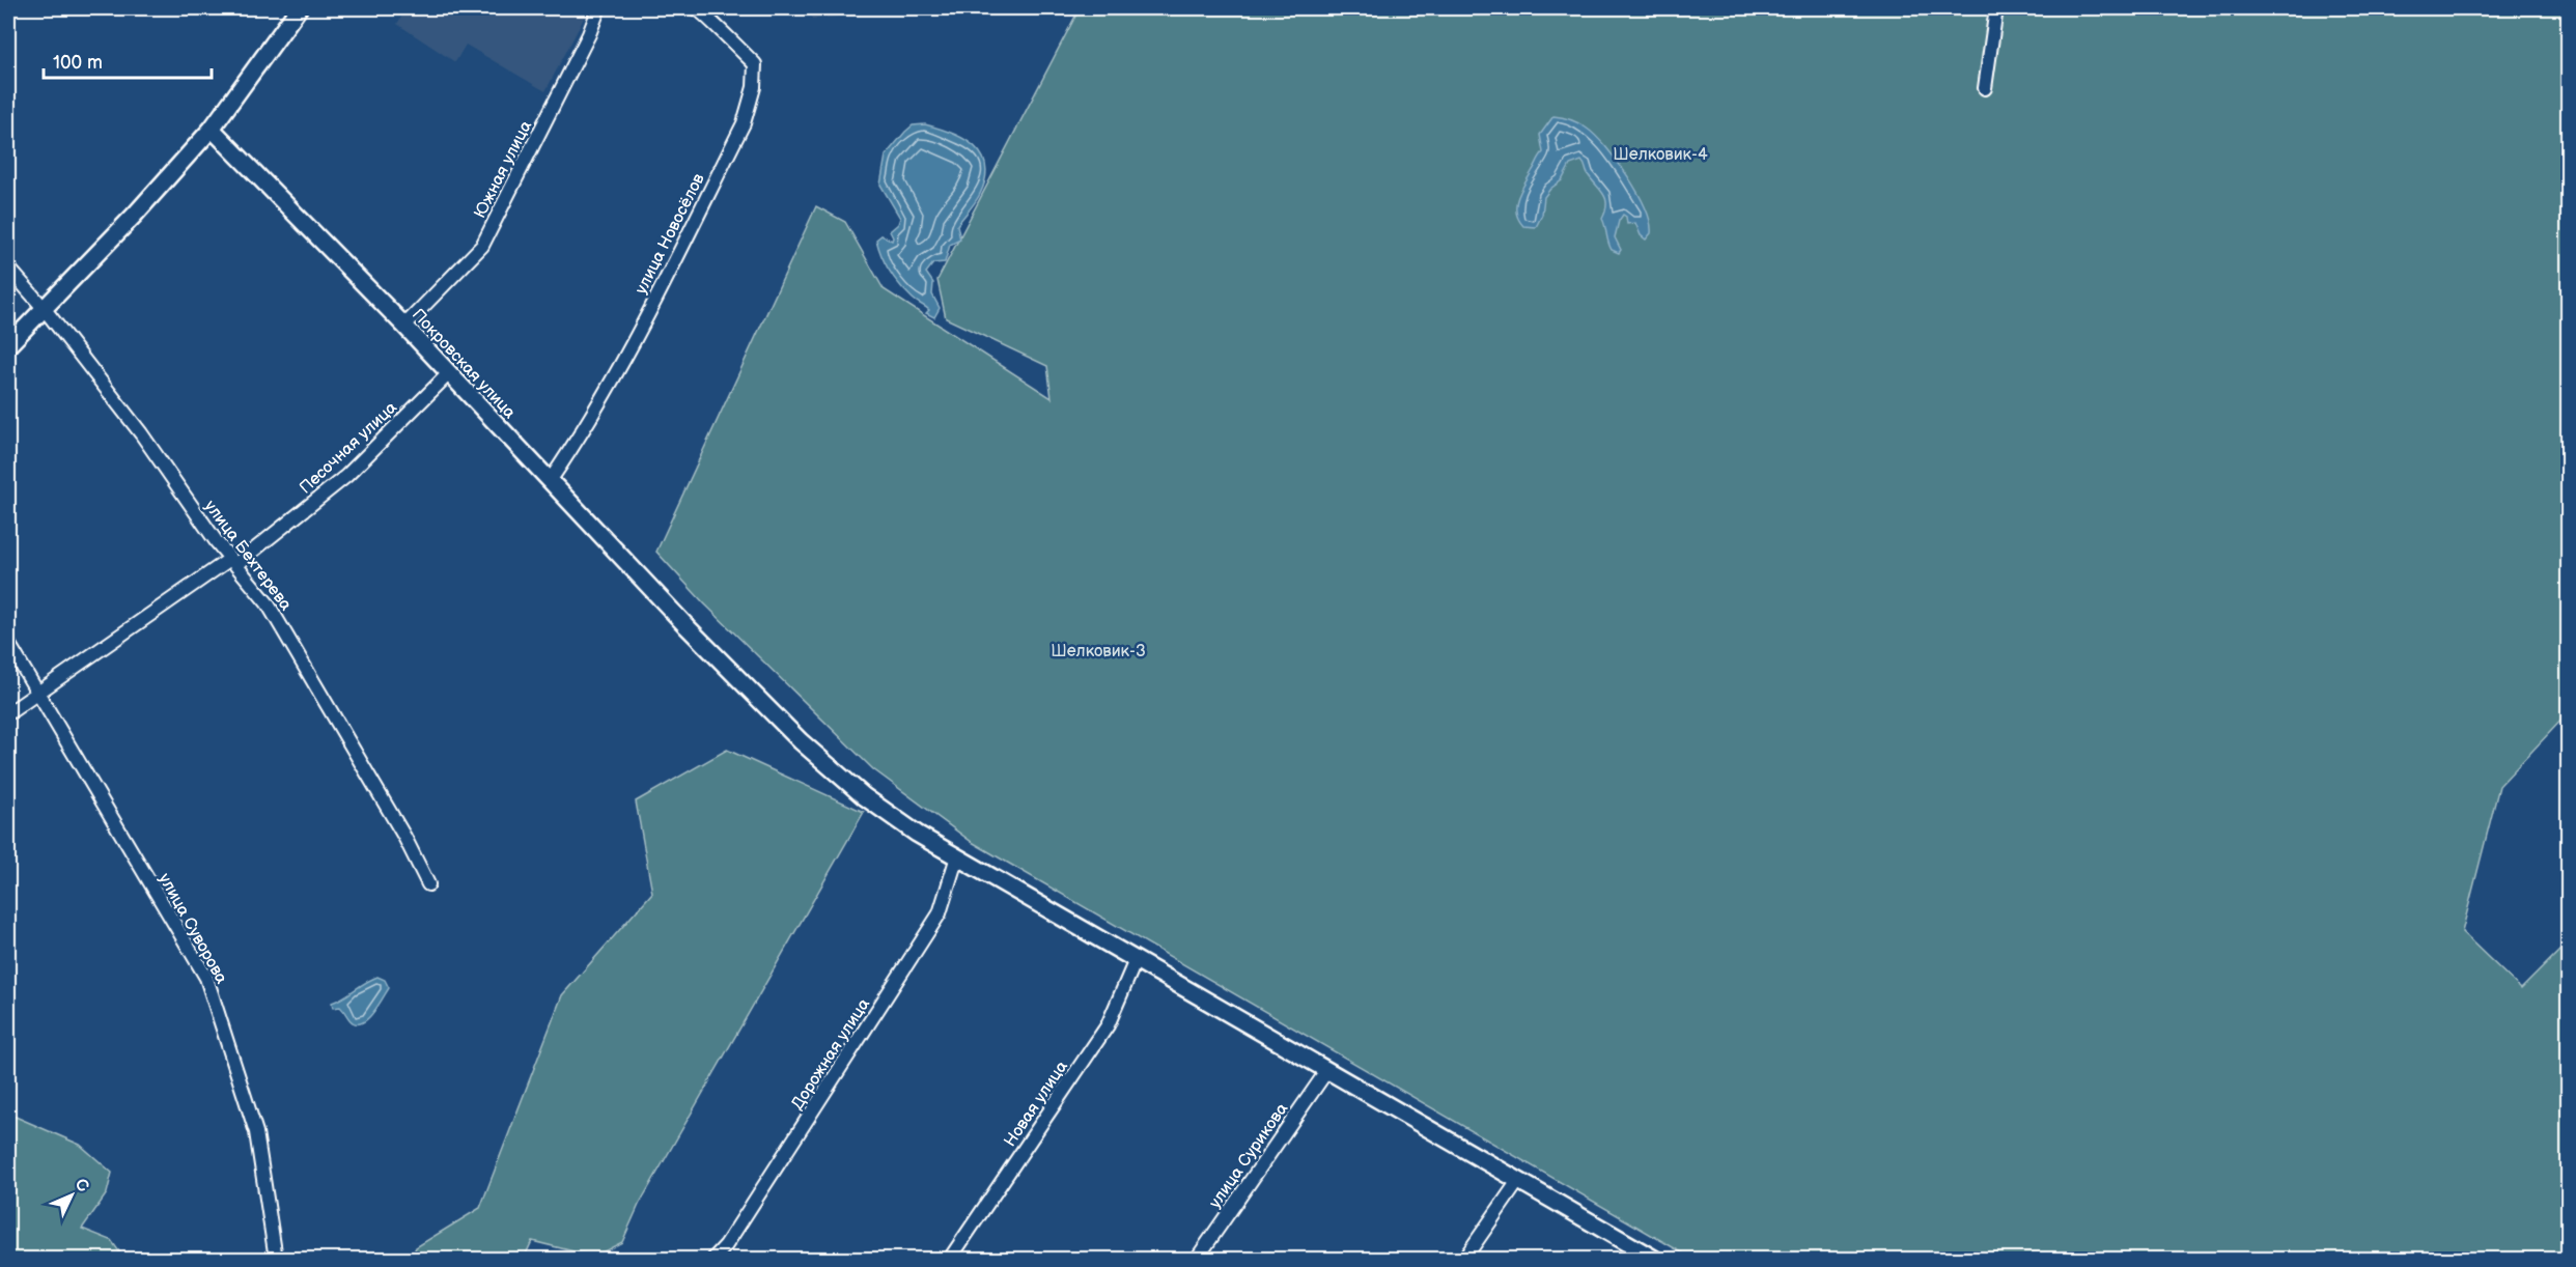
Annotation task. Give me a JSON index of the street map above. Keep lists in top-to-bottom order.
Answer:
{
  "streets": {
    "street": [
      "Южная улица",
      "улица Новосёлов",
      "Покровская улица",
      "Песочная улица",
      "улица Бехтерева",
      "улица Суворова",
      "Дорожная улица",
      "Новая улица",
      "улица Сурикова"
    ]
  },
  "crossings": [
    ["Южная улица", "Покровская улица"],
    ["улица Новосёлов", "Покровская улица"],
    ["Покровская улица", "Песочная улица"],
    ["Покровская улица", "Дорожная улица"],
    ["Покровская улица", "Новая улица"],
    ["Покровская улица", "улица Сурикова"],
    ["Песочная улица", "улица Бехтерева"],
    ["Песочная улица", "улица Суворова"]
  ],
  "parks": ["Шелковик-4", "Шелковик-3"],
  "scale_bar": "100 m",
  "north": "top right"
}
